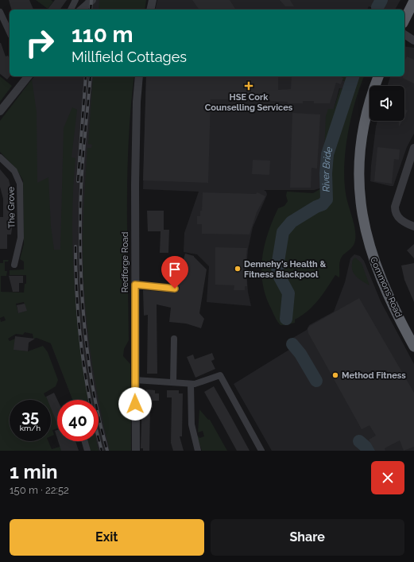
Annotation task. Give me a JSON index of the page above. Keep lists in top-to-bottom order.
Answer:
{
  "streets": {
    "highway": ["Commons Road"],
    "street": ["The Grove", "Redforge Road"]
  },
  "water": ["River Bride"],
  "places": {
    "health": ["HSE Cork Counselling Services"],
    "other": ["Dennehy's Health & Fitness Blackpool", "Method Fitness"]
  },
  "page": {
    "turn": ["110 m", "Millfield Cottages"],
    "speed": "35 km/h",
    "limit": "40",
    "heading": ["1 min", "150 m · 22:52"],
    "buttons": ["Exit", "Share"]
  }
}
